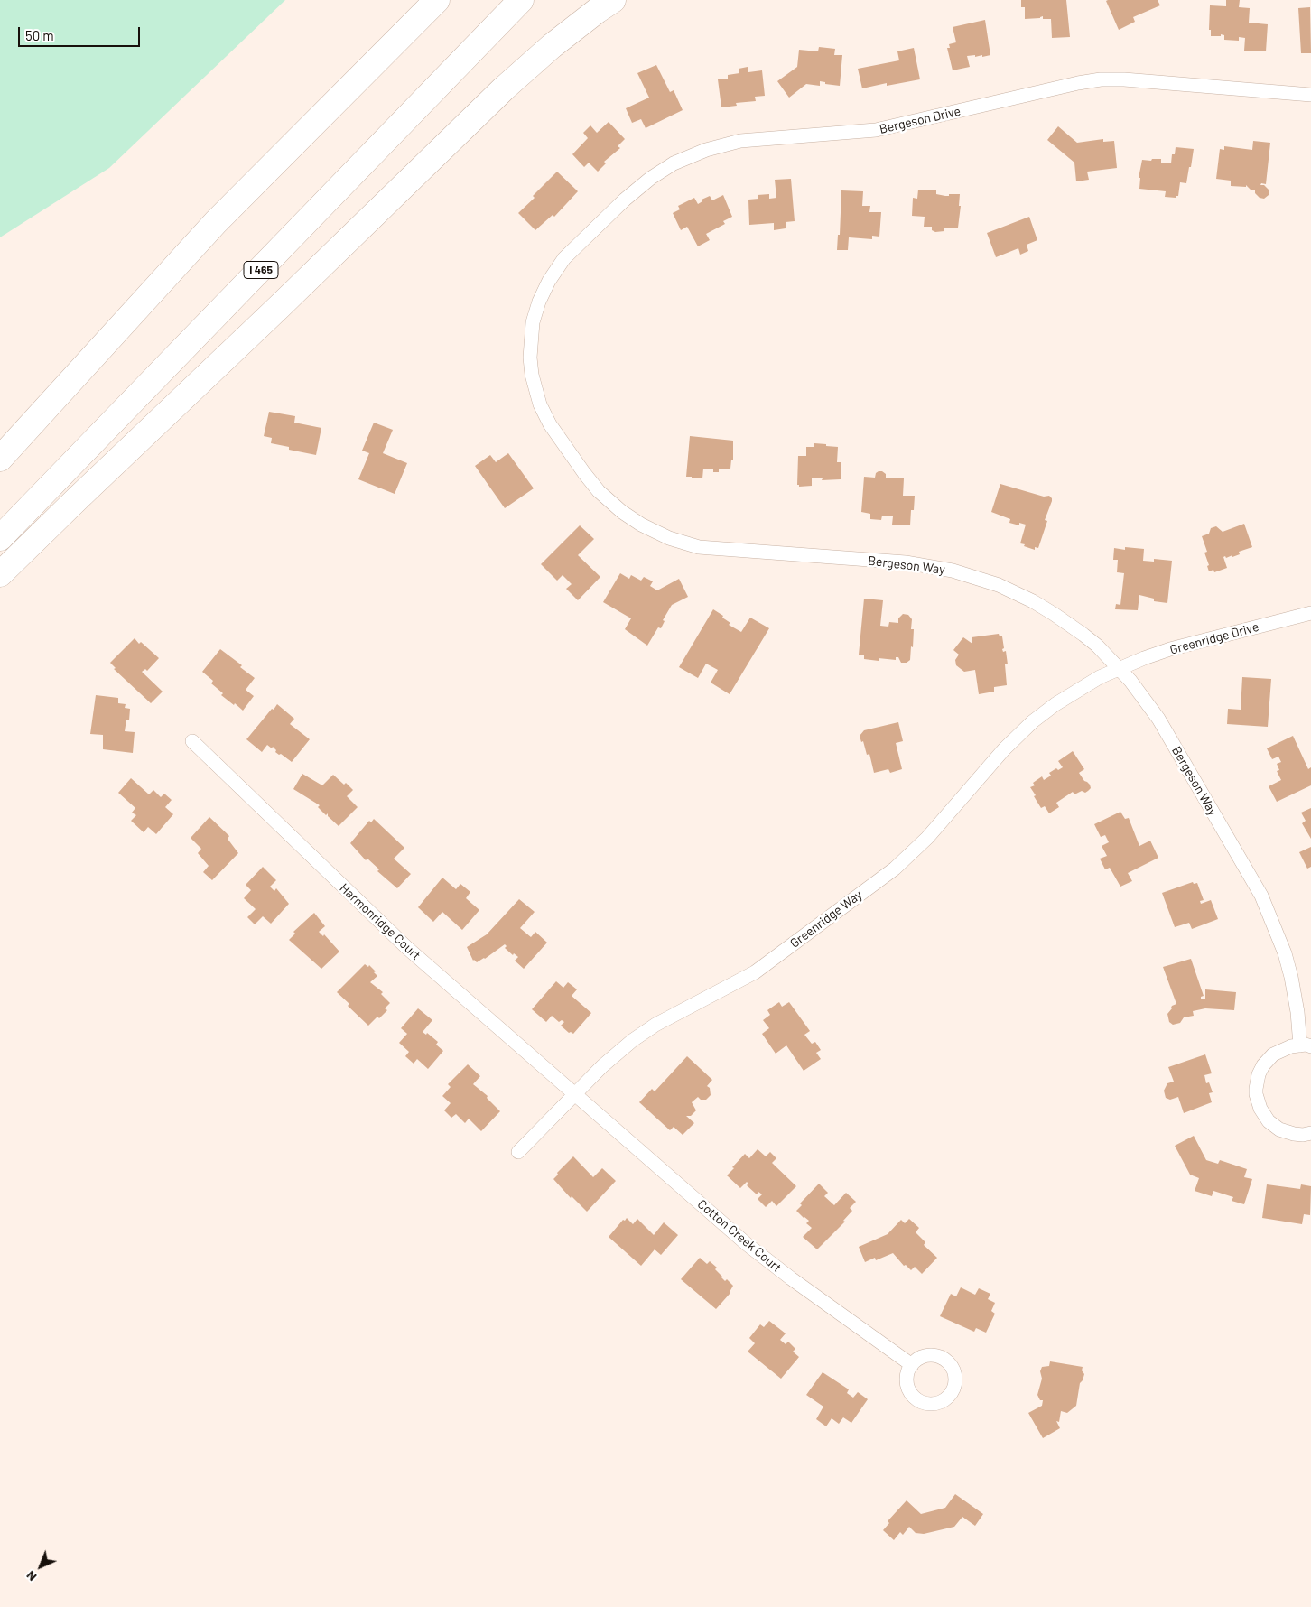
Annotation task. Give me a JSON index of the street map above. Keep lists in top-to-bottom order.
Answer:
{
  "streets": {
    "highway": ["I 465"],
    "street": [
      "Bergeson Drive",
      "Bergeson Way",
      "Greenridge Drive",
      "Greenridge Way",
      "Harmonridge Court",
      "Cotton Creek Court"
    ]
  },
  "crossings": [
    ["Bergeson Drive", "Bergeson Way"],
    ["Bergeson Way", "Greenridge Drive"],
    ["Bergeson Way", "Greenridge Way"],
    ["Greenridge Drive", "Greenridge Way"],
    ["Greenridge Way", "Harmonridge Court"],
    ["Greenridge Way", "Cotton Creek Court"],
    ["Harmonridge Court", "Cotton Creek Court"]
  ],
  "scale_bar": "50 m",
  "north": "bottom left"
}
